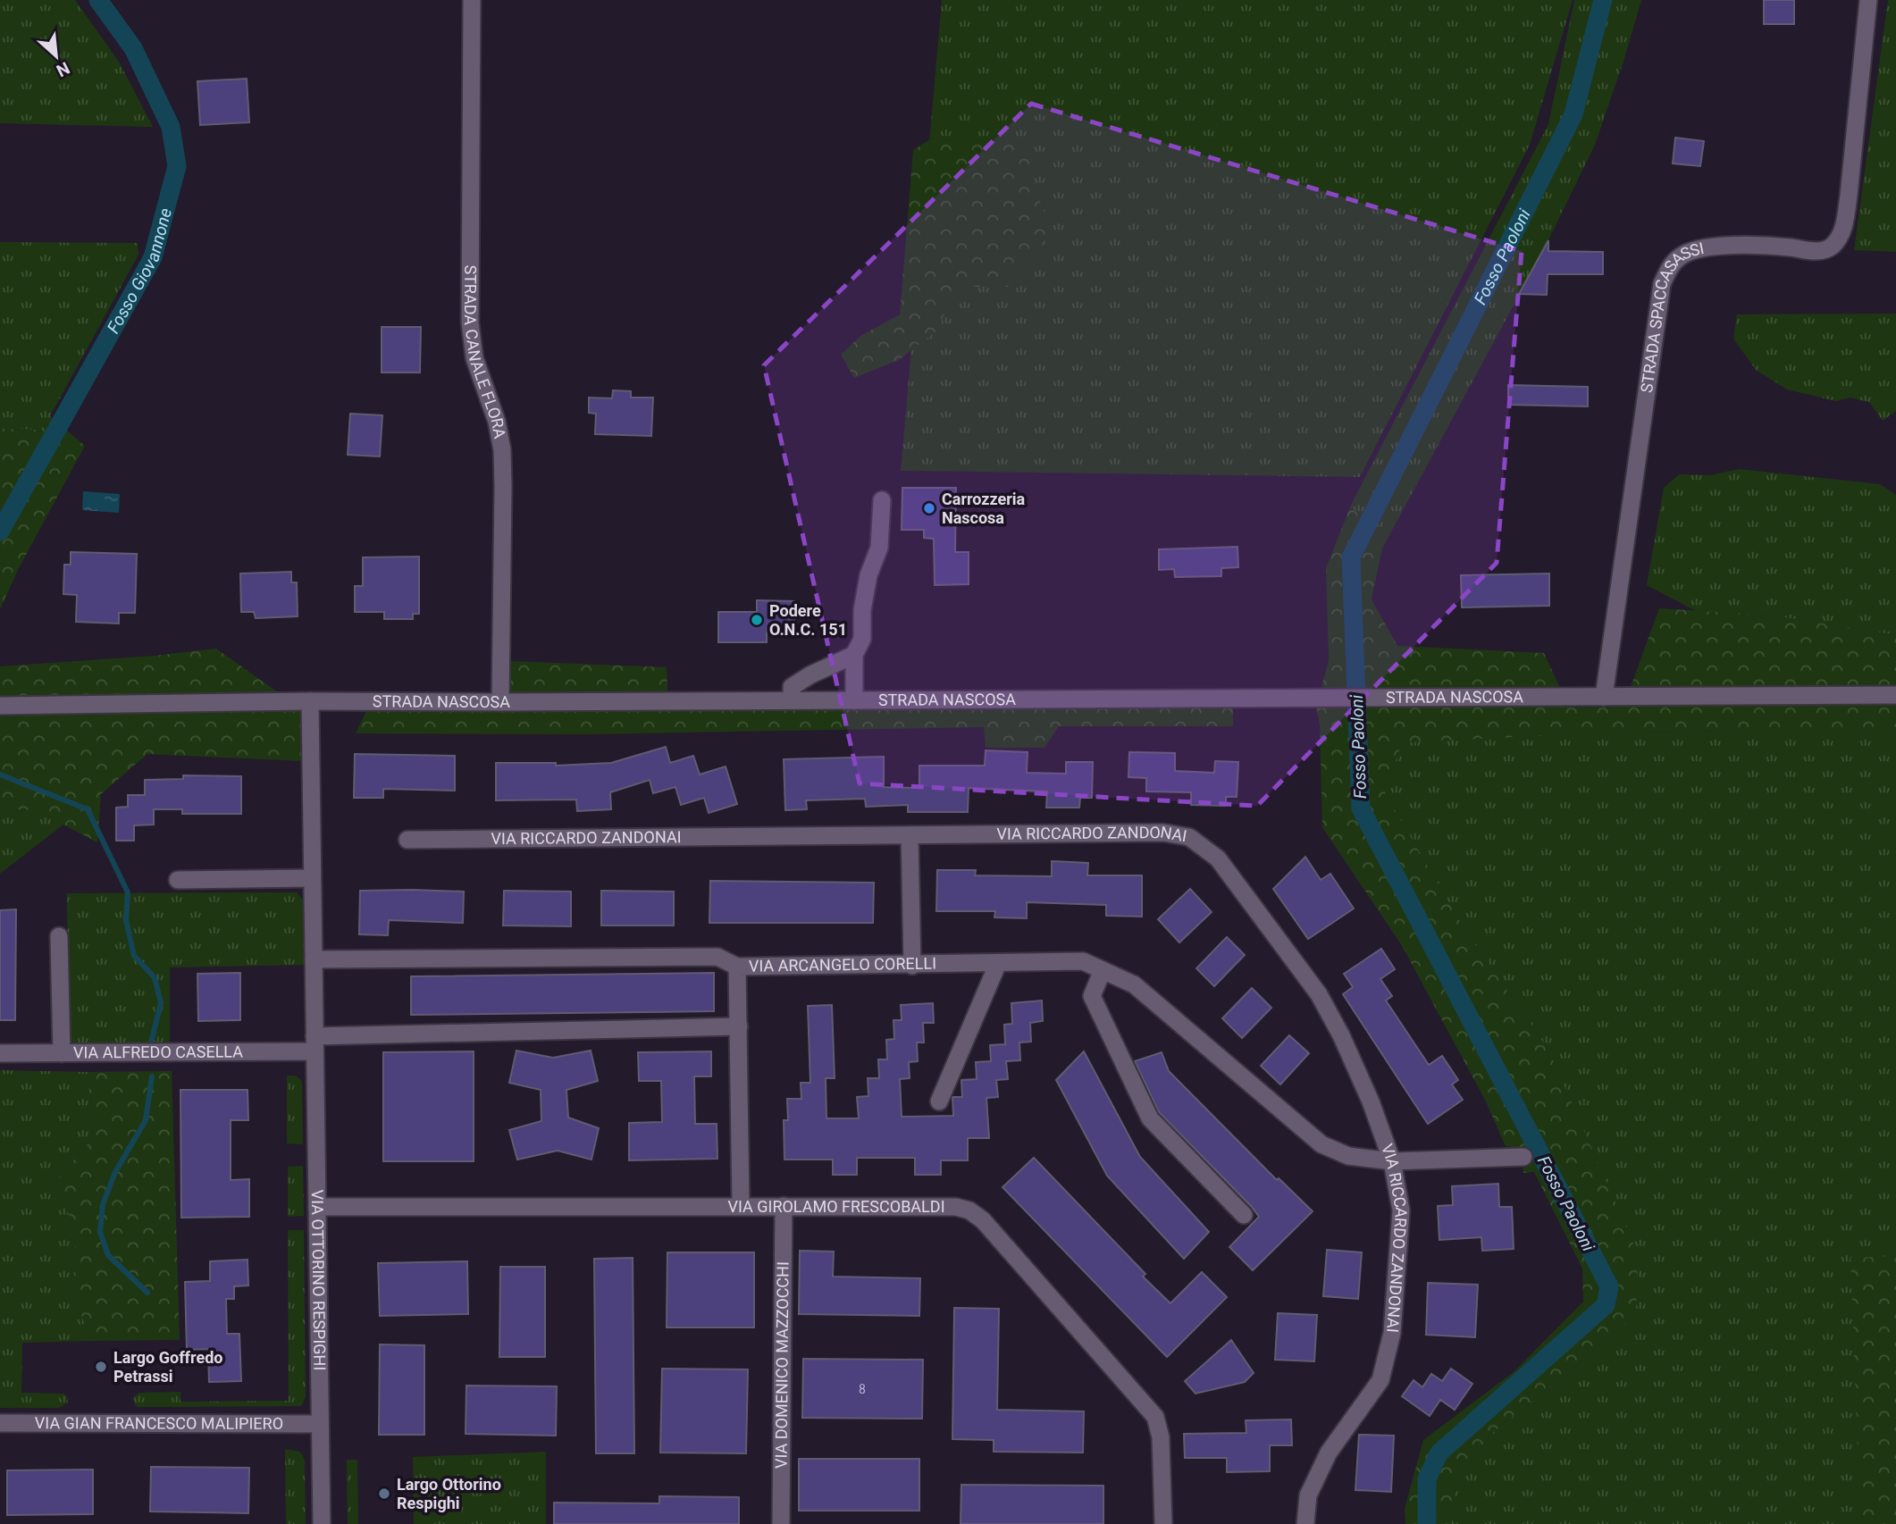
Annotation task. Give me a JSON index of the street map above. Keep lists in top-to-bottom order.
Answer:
{
  "streets": {
    "street": [
      "STRADA SPACCASASSI",
      "STRADA CANALE FLORA",
      "STRADA NASCOSA",
      "VIA RICCARDO ZANDONAI",
      "VIA ARCANGELO CORELLI",
      "VIA ALFREDO CASELLA",
      "VIA GIROLAMO FRESCOBALDI",
      "VIA OTTORINO RESPIGHI",
      "VIA DOMENICO MAZZOCCHI",
      "VIA GIAN FRANCESCO MALIPIERO"
    ]
  },
  "crossings": [
    ["STRADA SPACCASASSI", "STRADA NASCOSA"],
    ["STRADA CANALE FLORA", "STRADA NASCOSA"],
    ["STRADA NASCOSA", "VIA OTTORINO RESPIGHI"],
    ["VIA RICCARDO ZANDONAI", "VIA ARCANGELO CORELLI"],
    ["VIA ARCANGELO CORELLI", "VIA GIROLAMO FRESCOBALDI"],
    ["VIA ALFREDO CASELLA", "VIA OTTORINO RESPIGHI"],
    ["VIA GIROLAMO FRESCOBALDI", "VIA OTTORINO RESPIGHI"],
    ["VIA GIROLAMO FRESCOBALDI", "VIA DOMENICO MAZZOCCHI"],
    ["VIA OTTORINO RESPIGHI", "VIA GIAN FRANCESCO MALIPIERO"]
  ],
  "water": ["Fosso Paoloni", "Fosso Giovannone"],
  "places": [
    "Carrozzeria Nascosa",
    "Podere O.N.C. 151",
    "Largo Goffredo Petrassi",
    "Largo Ottorino Respighi"
  ],
  "house_numbers": ["8"],
  "north": "bottom right"
}
